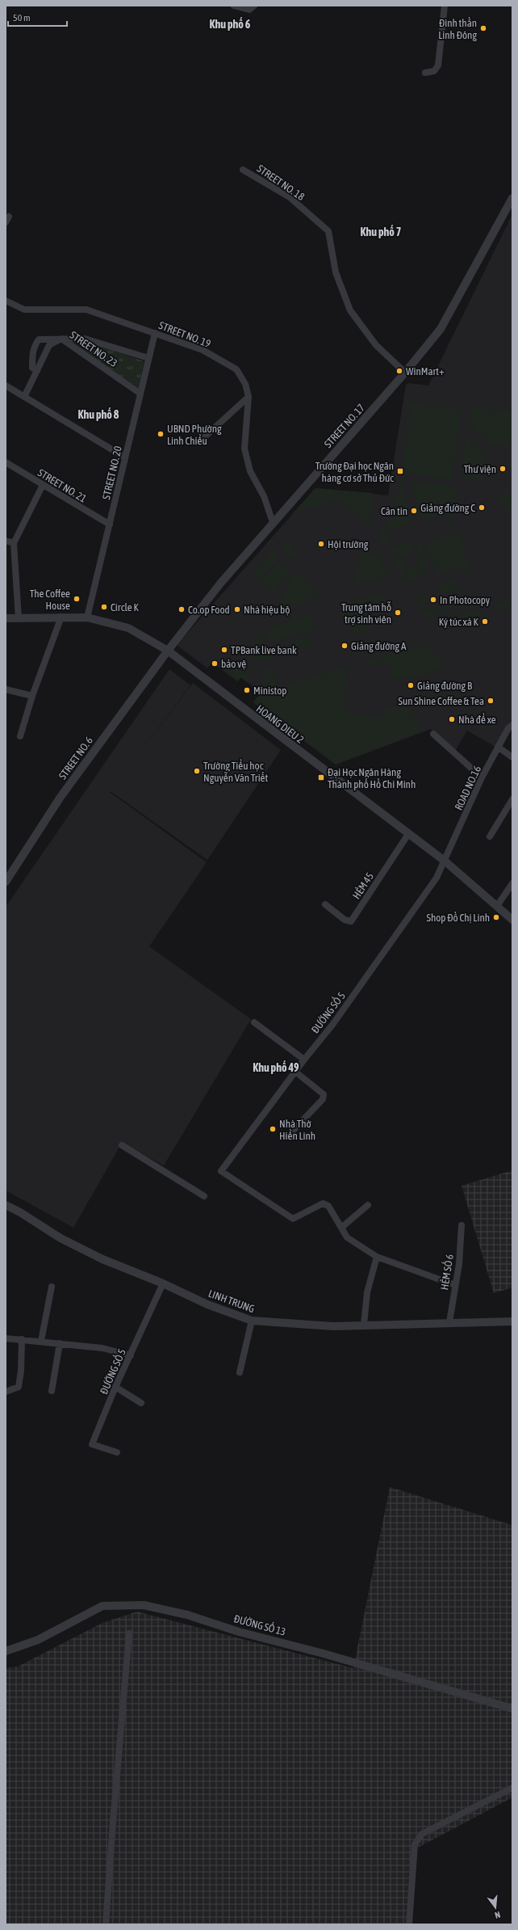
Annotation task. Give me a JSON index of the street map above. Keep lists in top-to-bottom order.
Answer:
{
  "streets": {
    "street": [
      "STREET NO. 18",
      "STREET NO. 19",
      "STREET NO. 23",
      "STREET NO. 17",
      "STREET NO. 20",
      "STREET NO. 21",
      "HOANG DIEU 2",
      "STREET NO. 6",
      "ROAD NO.16",
      "HẺM 45",
      "ĐƯỜNG SỐ 5",
      "HẺM SỐ 6",
      "LINH TRUNG",
      "ĐƯỜNG SỐ 13"
    ]
  },
  "crossings": [
    ["STREET NO. 18", "STREET NO. 17"],
    ["STREET NO. 19", "STREET NO. 17"],
    ["STREET NO. 19", "STREET NO. 20"],
    ["STREET NO. 23", "STREET NO. 20"],
    ["STREET NO. 17", "HOANG DIEU 2"],
    ["STREET NO. 17", "STREET NO. 6"],
    ["STREET NO. 20", "STREET NO. 21"],
    ["STREET NO. 20", "HOANG DIEU 2"],
    ["HOANG DIEU 2", "STREET NO. 6"],
    ["HOANG DIEU 2", "ROAD NO.16"],
    ["HOANG DIEU 2", "HẺM 45"],
    ["HOANG DIEU 2", "ĐƯỜNG SỐ 5"],
    ["ROAD NO.16", "ĐƯỜNG SỐ 5"],
    ["ĐƯỜNG SỐ 5", "LINH TRUNG"],
    ["HẺM SỐ 6", "LINH TRUNG"]
  ],
  "districts": [
    "Khu phố 6",
    "Khu phố 7",
    "Khu phố 8",
    "Khu phố 49"
  ],
  "places": {
    "other": [
      "Đình thần Linh Đông",
      "WinMart+",
      "UBND Phường Linh Chiểu",
      "Thư viện",
      "Giảng đường C",
      "Căn tin",
      "Hội trường",
      "The Coffee House",
      "In Photocopy",
      "Circle K",
      "Co.op Food",
      "Nhà hiệu bộ",
      "Trung tâm hỗ trợ sinh viên",
      "Ký túc xá K",
      "Giảng đường A",
      "TPBank live bank",
      "bảo vệ",
      "Giảng đường B",
      "Ministop",
      "Sun Shine Coffee & Tea",
      "Nhà để xe",
      "Trường Tiểu học Nguyễn Văn Triết",
      "Shop Đồ Chị Linh",
      "Nhà Thờ Hiển Linh"
    ],
    "transit": ["Trường Đại học Ngân hàng cơ sở Thủ Đức", "Đại Học Ngân Hàng Thành phố Hồ Chí Minh"]
  },
  "scale_bar": "50 m",
  "north": "bottom"
}
